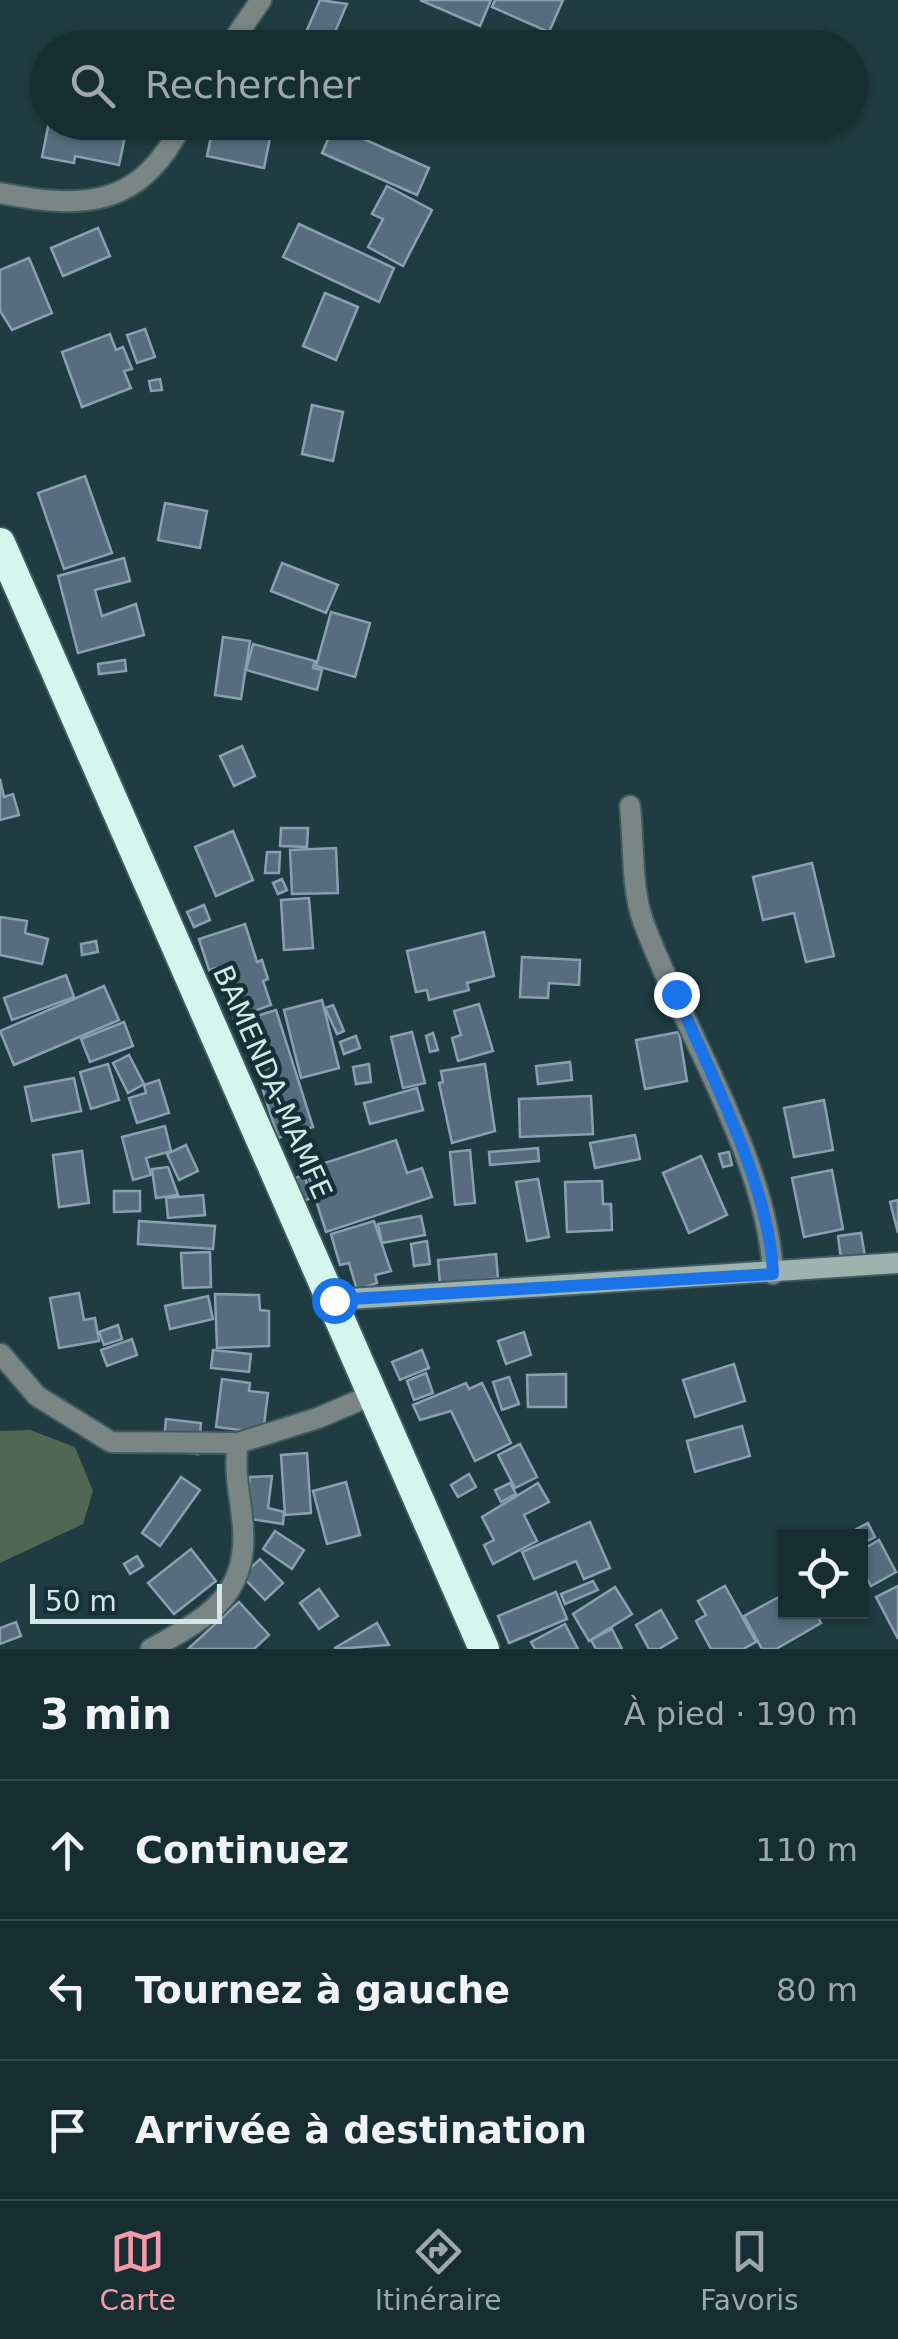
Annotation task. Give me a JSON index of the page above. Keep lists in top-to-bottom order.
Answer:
{
  "streets": {
    "highway": ["BAMENDA-MAMFE"]
  },
  "scale_bar": "50 m",
  "page": {
    "search": "Rechercher",
    "scale": "50 m",
    "heading": ["3 min", "À pied · 190 m"],
    "list": [
      ["Continuez", "110 m"],
      ["Tournez à gauche", "80 m"],
      "Arrivée à destination"
    ],
    "nav": ["Carte", "Itinéraire", "Favoris"]
  }
}
